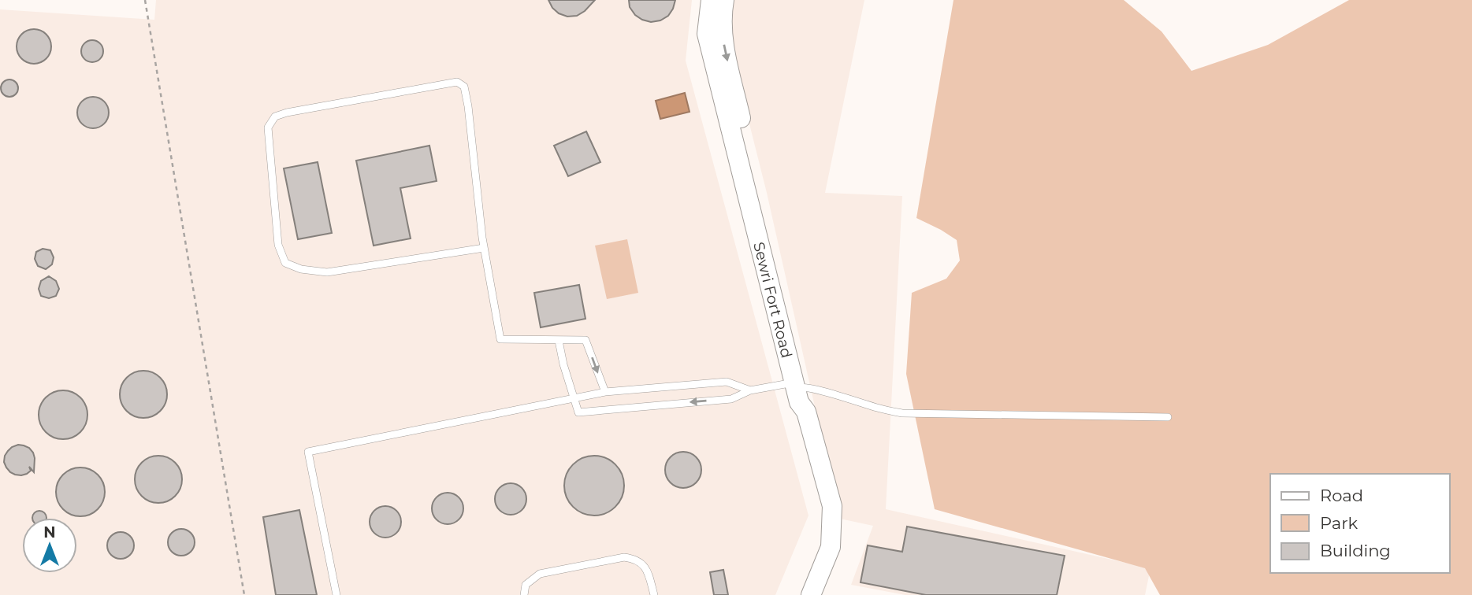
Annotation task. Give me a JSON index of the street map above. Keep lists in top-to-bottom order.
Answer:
{
  "streets": {
    "street": ["Sewri Fort Road"]
  },
  "legend": ["Road", "Park", "Building"],
  "north": "top"
}
